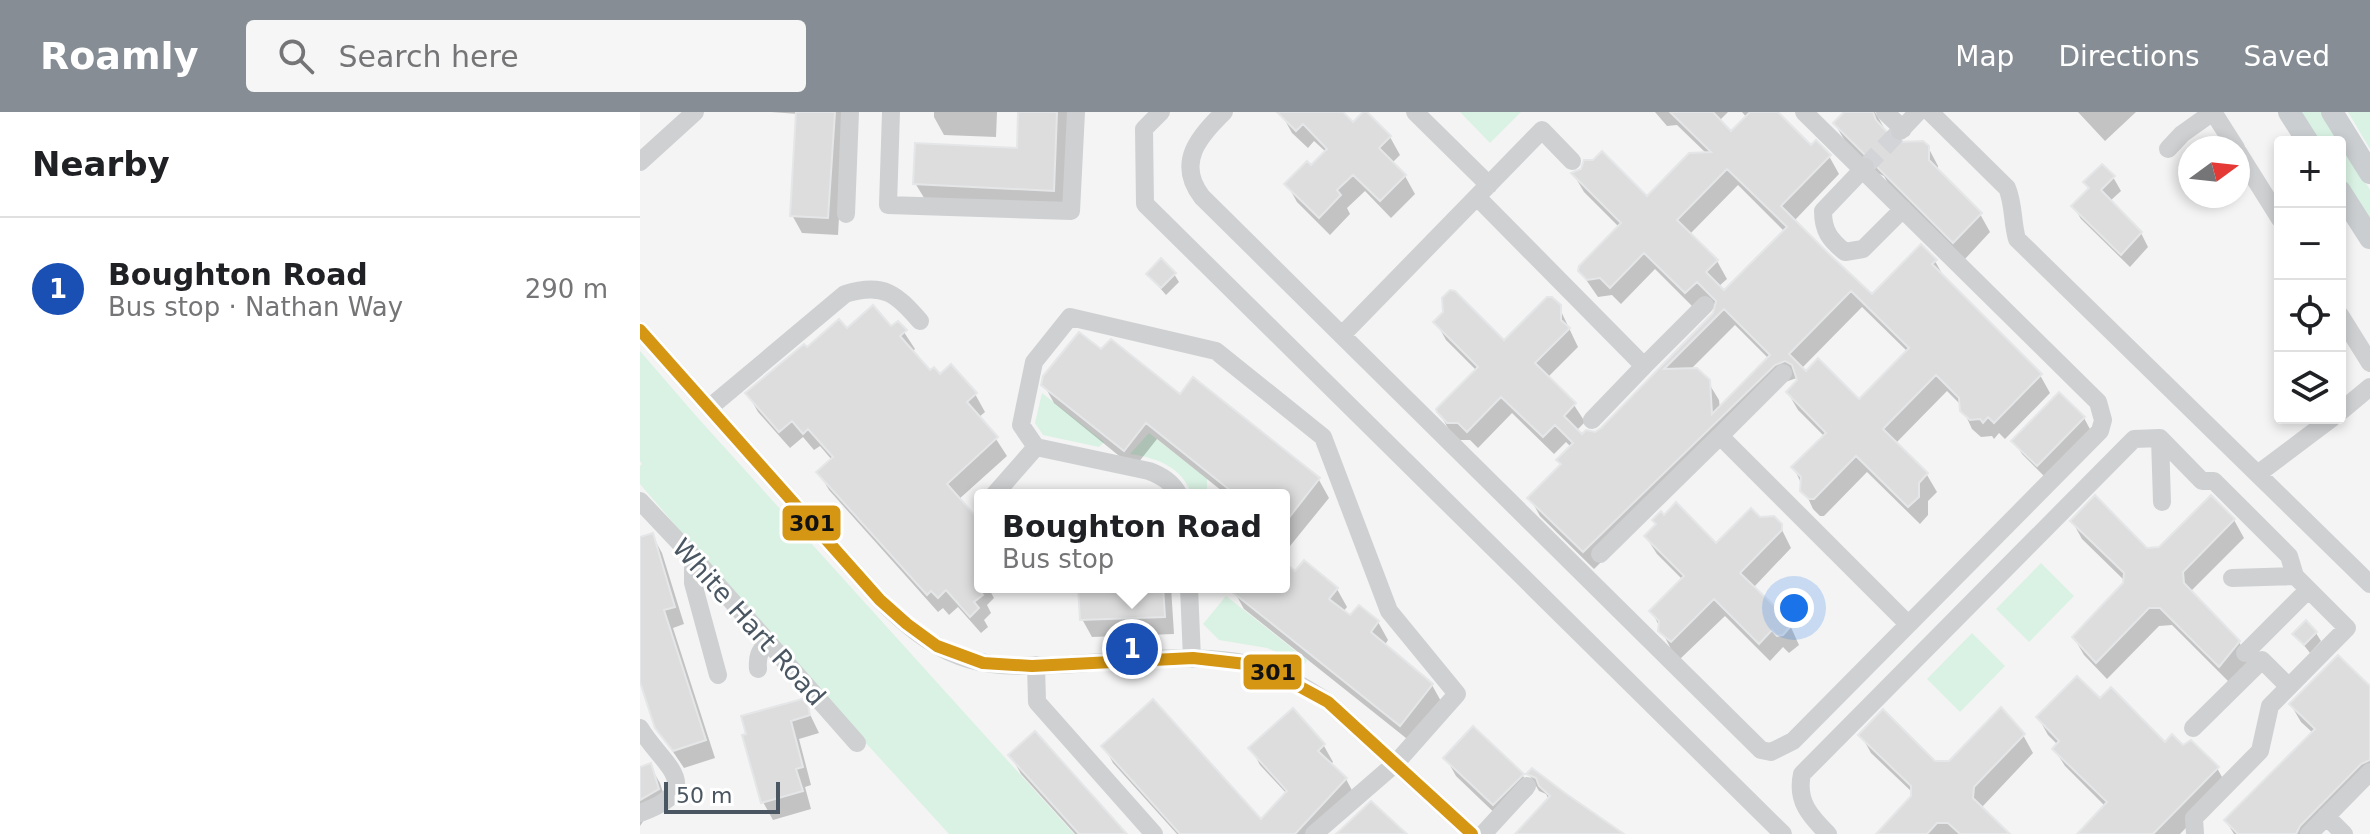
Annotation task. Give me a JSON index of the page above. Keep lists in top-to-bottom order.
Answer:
{
  "streets": {
    "street": ["White Hart Road"]
  },
  "lines": ["transit line 301"],
  "scale_bar": "50 m",
  "north": "right",
  "page": {
    "header": "Roamly",
    "search": "Search here",
    "nav": ["Map", "Directions", "Saved"],
    "heading": "Nearby",
    "map_buttons": ["+", "−"],
    "list": [
      {
        "mark": "1",
        "name": "Boughton Road",
        "note": "Bus stop · Nathan Way",
        "value": "290 m"
      }
    ],
    "popup": ["Boughton Road", "Bus stop"],
    "pins": "1",
    "scale": "50 m"
  }
}
